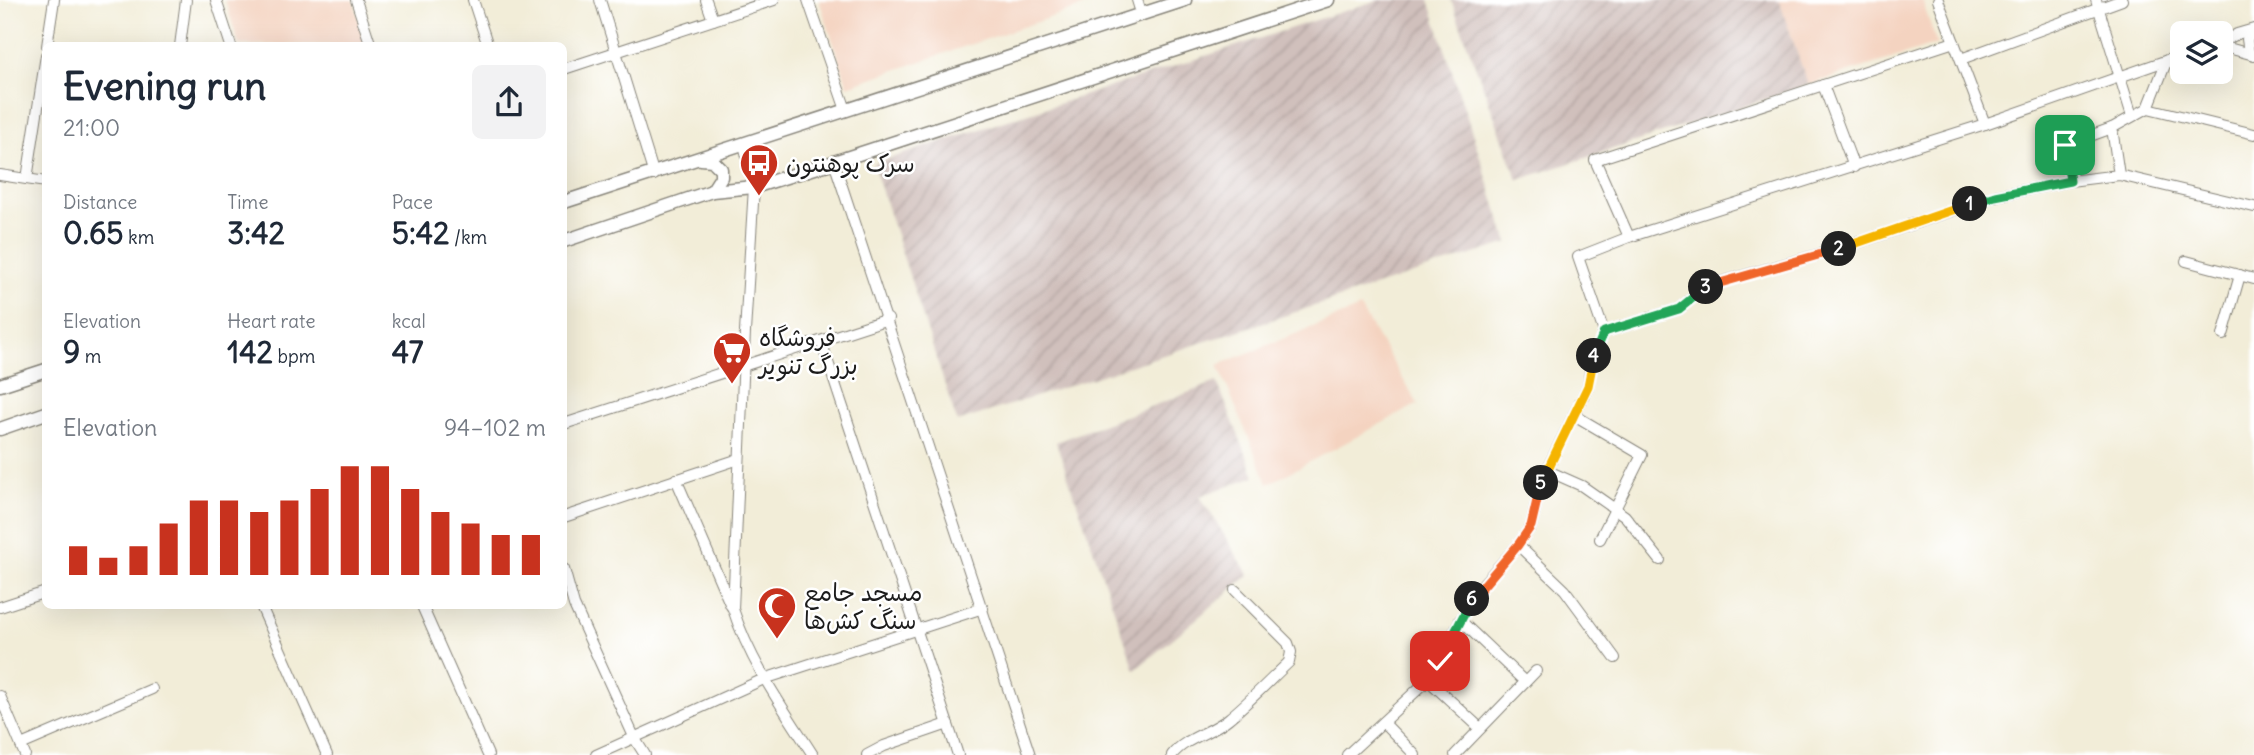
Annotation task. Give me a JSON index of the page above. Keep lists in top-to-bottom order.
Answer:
{
  "places": {
    "bus stop": ["سرک پوهنتون"],
    "supermarket": ["فروشگاه بزرگ تنویر"],
    "mosque": ["مسجد جامع سنگ کش‌ها"]
  },
  "page": {
    "heading": ["Evening run", "21:00"],
    "stats": [
      ["Distance", "0.65 km"],
      ["Time", "3:42"],
      ["Pace", "5:42 /km"],
      ["Elevation", "9 m"],
      ["Heart rate", "142 bpm"],
      ["kcal", "47"]
    ],
    "pins": [
      "1",
      "2",
      "3",
      "4",
      "5",
      "6"
    ],
    "chart": ["Elevation", "94–102 m"]
  }
}
